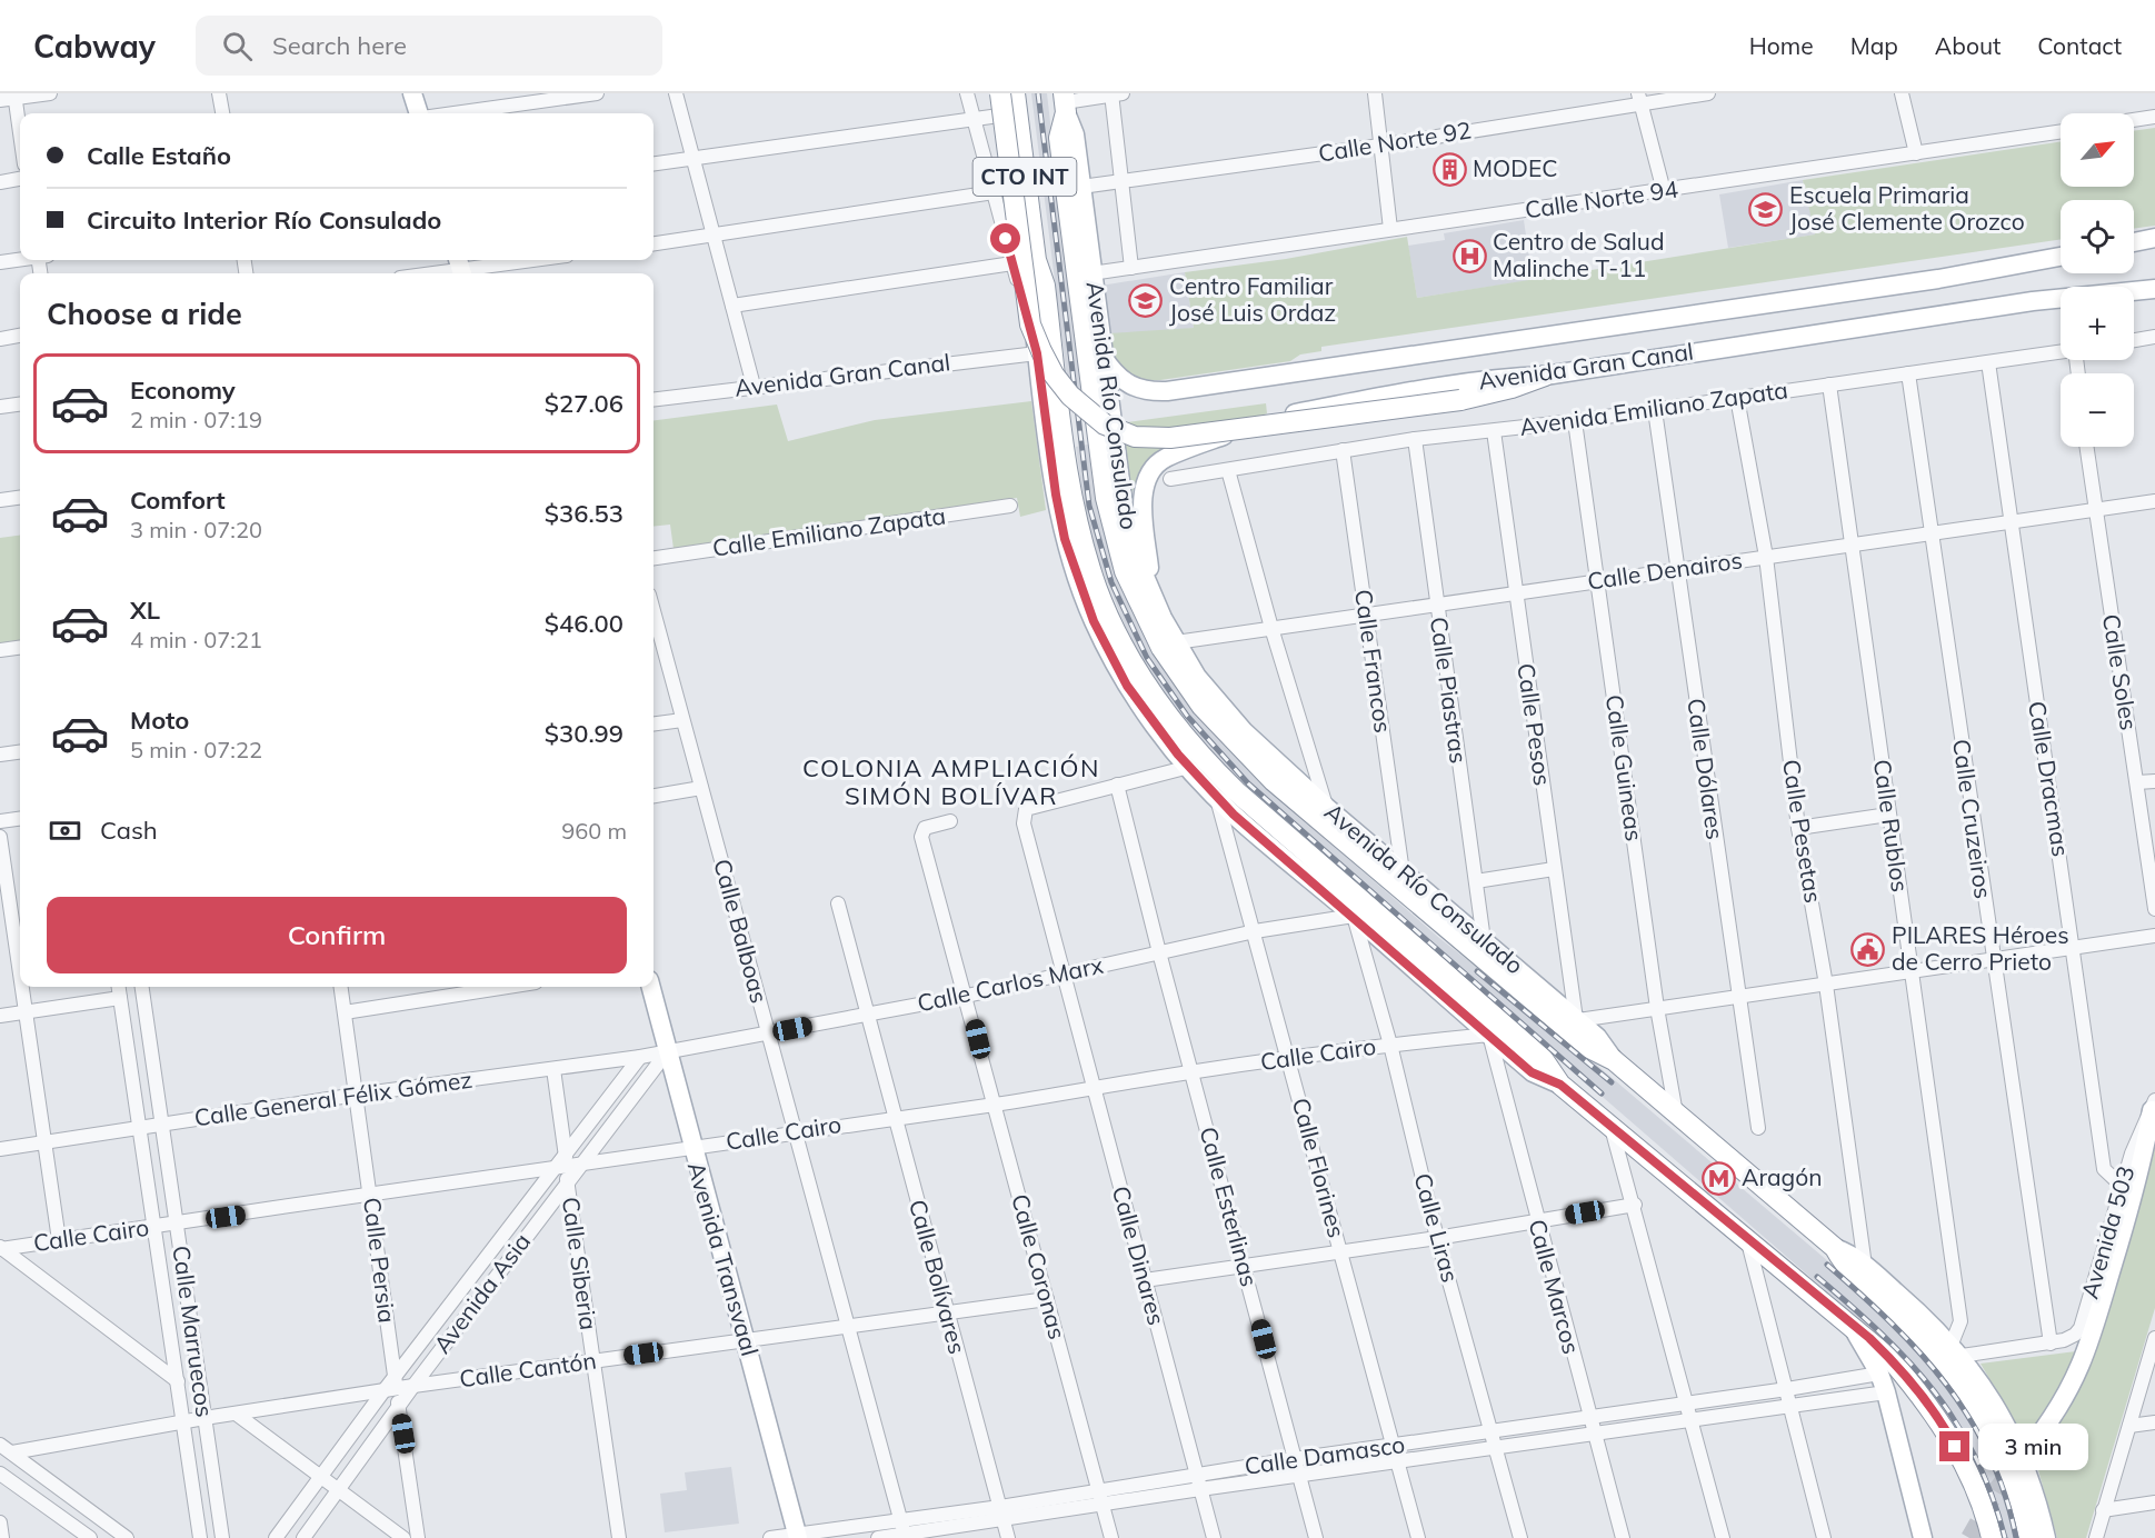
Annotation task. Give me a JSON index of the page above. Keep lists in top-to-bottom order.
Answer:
{
  "streets": {
    "highway": ["CTO INT", "Avenida Río Consulado"],
    "main road": ["Avenida Gran Canal", "Avenida Transvaal"],
    "street": [
      "Calle Norte 92",
      "Calle Norte 94",
      "Avenida Emiliano Zapata",
      "Calle Emiliano Zapata",
      "Calle Denairos",
      "Calle Francos",
      "Calle Soles",
      "Calle Piastras",
      "Calle Pesos",
      "Calle Guineas",
      "Calle Dólares",
      "Calle Dracmas",
      "Calle Cruzeiros",
      "Calle Rublos",
      "Calle Pesetas",
      "Calle Balboas",
      "Calle Carlos Marx",
      "Calle Cairo",
      "Calle General Félix Gómez",
      "Calle Florines",
      "Calle Esterlinas",
      "Calle Liras",
      "Avenida 503",
      "Calle Dinares",
      "Calle Persia",
      "Calle Siberia",
      "Calle Coronas",
      "Calle Bolívares",
      "Calle Marcos",
      "Avenida Asia",
      "Calle Marruecos",
      "Calle Cantón",
      "Calle Damasco"
    ]
  },
  "crossings": [
    ["Calle Norte 92", "Avenida Río Consulado"],
    ["CTO INT", "Avenida Gran Canal"],
    ["CTO INT", "Avenida Río Consulado"],
    ["CTO INT", "Calle Carlos Marx"],
    ["CTO INT", "Calle Cairo"],
    ["CTO INT", "Calle Florines"],
    ["CTO INT", "Calle Liras"],
    ["CTO INT", "Calle Marcos"],
    ["CTO INT", "Calle Damasco"],
    ["Calle Norte 94", "Avenida Río Consulado"],
    ["Avenida Gran Canal", "Avenida Río Consulado"],
    ["Avenida Río Consulado", "Calle Denairos"],
    ["Avenida Río Consulado", "Calle Francos"],
    ["Avenida Río Consulado", "Calle Piastras"],
    ["Avenida Río Consulado", "Calle Pesos"],
    ["Avenida Río Consulado", "Calle Guineas"],
    ["Avenida Río Consulado", "Calle Rublos"],
    ["Avenida Río Consulado", "Calle Pesetas"],
    ["Avenida Emiliano Zapata", "Calle Francos"],
    ["Avenida Emiliano Zapata", "Calle Piastras"],
    ["Avenida Emiliano Zapata", "Calle Pesos"],
    ["Avenida Emiliano Zapata", "Calle Guineas"],
    ["Avenida Emiliano Zapata", "Calle Dólares"],
    ["Avenida Emiliano Zapata", "Calle Dracmas"],
    ["Avenida Emiliano Zapata", "Calle Cruzeiros"],
    ["Avenida Emiliano Zapata", "Calle Rublos"],
    ["Avenida Emiliano Zapata", "Calle Pesetas"],
    ["Calle Denairos", "Calle Francos"],
    ["Calle Denairos", "Calle Soles"],
    ["Calle Denairos", "Calle Piastras"],
    ["Calle Denairos", "Calle Pesos"],
    ["Calle Denairos", "Calle Guineas"],
    ["Calle Denairos", "Calle Dólares"],
    ["Calle Denairos", "Calle Dracmas"],
    ["Calle Denairos", "Calle Cruzeiros"],
    ["Calle Denairos", "Calle Rublos"],
    ["Calle Denairos", "Calle Pesetas"],
    ["Calle Dracmas", "Avenida 503"],
    ["Calle Cruzeiros", "Avenida 503"],
    ["Calle Balboas", "Calle Carlos Marx"],
    ["Calle Balboas", "Calle Cairo"],
    ["Calle Balboas", "Calle Cantón"],
    ["Calle Balboas", "Calle Damasco"],
    ["Calle Carlos Marx", "Calle General Félix Gómez"],
    ["Calle Carlos Marx", "Calle Florines"],
    ["Calle Carlos Marx", "Calle Esterlinas"],
    ["Calle Carlos Marx", "Calle Liras"],
    ["Calle Carlos Marx", "Calle Dinares"],
    ["Calle Carlos Marx", "Avenida Transvaal"],
    ["Calle Carlos Marx", "Calle Coronas"],
    ["Calle Carlos Marx", "Calle Bolívares"],
    ["Calle Carlos Marx", "Avenida Asia"],
    ["Calle Cairo", "Calle Florines"],
    ["Calle Cairo", "Calle Esterlinas"],
    ["Calle Cairo", "Calle Liras"],
    ["Calle Cairo", "Calle Dinares"],
    ["Calle Cairo", "Avenida Transvaal"],
    ["Calle Cairo", "Calle Persia"],
    ["Calle Cairo", "Calle Coronas"],
    ["Calle Cairo", "Calle Bolívares"],
    ["Calle Cairo", "Calle Marcos"],
    ["Calle Cairo", "Avenida Asia"],
    ["Calle Cairo", "Calle Marruecos"],
    ["Calle General Félix Gómez", "Avenida Transvaal"],
    ["Calle General Félix Gómez", "Calle Persia"],
    ["Calle General Félix Gómez", "Avenida Asia"],
    ["Calle General Félix Gómez", "Calle Marruecos"],
    ["Calle Florines", "Calle Damasco"],
    ["Calle Esterlinas", "Calle Dinares"],
    ["Calle Esterlinas", "Calle Damasco"],
    ["Calle Liras", "Calle Damasco"],
    ["Calle Dinares", "Calle Damasco"],
    ["Avenida Transvaal", "Avenida Asia"],
    ["Avenida Transvaal", "Calle Cantón"],
    ["Avenida Transvaal", "Calle Damasco"],
    ["Calle Persia", "Avenida Asia"],
    ["Calle Persia", "Calle Cantón"],
    ["Calle Siberia", "Avenida Asia"],
    ["Calle Siberia", "Calle Cantón"],
    ["Calle Coronas", "Calle Cantón"],
    ["Calle Coronas", "Calle Damasco"],
    ["Calle Bolívares", "Calle Cantón"],
    ["Calle Bolívares", "Calle Damasco"],
    ["Calle Marcos", "Calle Damasco"],
    ["Avenida Asia", "Calle Cantón"],
    ["Calle Marruecos", "Calle Cantón"]
  ],
  "districts": ["COLONIA AMPLIACIÓN SIMÓN BOLÍVAR"],
  "places": {
    "building": ["MODEC"],
    "school or university": ["Escuela Primaria José Clemente Orozco", "Centro Familiar José Luis Ordaz"],
    "hospital": ["Centro de Salud Malinche T-11"],
    "public building": ["PILARES Héroes de Cerro Prieto"],
    "metro station": ["Aragón"]
  },
  "north": "top right",
  "page": {
    "header": "Cabway",
    "search": "Search here",
    "nav": [
      "Home",
      "Map",
      "About",
      "Contact"
    ],
    "map_buttons": ["+", "−"],
    "banner": ["Calle Estaño", "Circuito Interior Río Consulado"],
    "heading": "Choose a ride",
    "list": [
      {
        "name": "Economy",
        "note": "2 min · 07:19",
        "value": "$27.06"
      },
      {
        "name": "Comfort",
        "note": "3 min · 07:20",
        "value": "$36.53"
      },
      {
        "name": "XL",
        "note": "4 min · 07:21",
        "value": "$46.00"
      },
      {
        "name": "Moto",
        "note": "5 min · 07:22",
        "value": "$30.99"
      }
    ],
    "pay": ["Cash", "960 m"],
    "buttons": "Confirm",
    "bubble": "3 min"
  }
}
